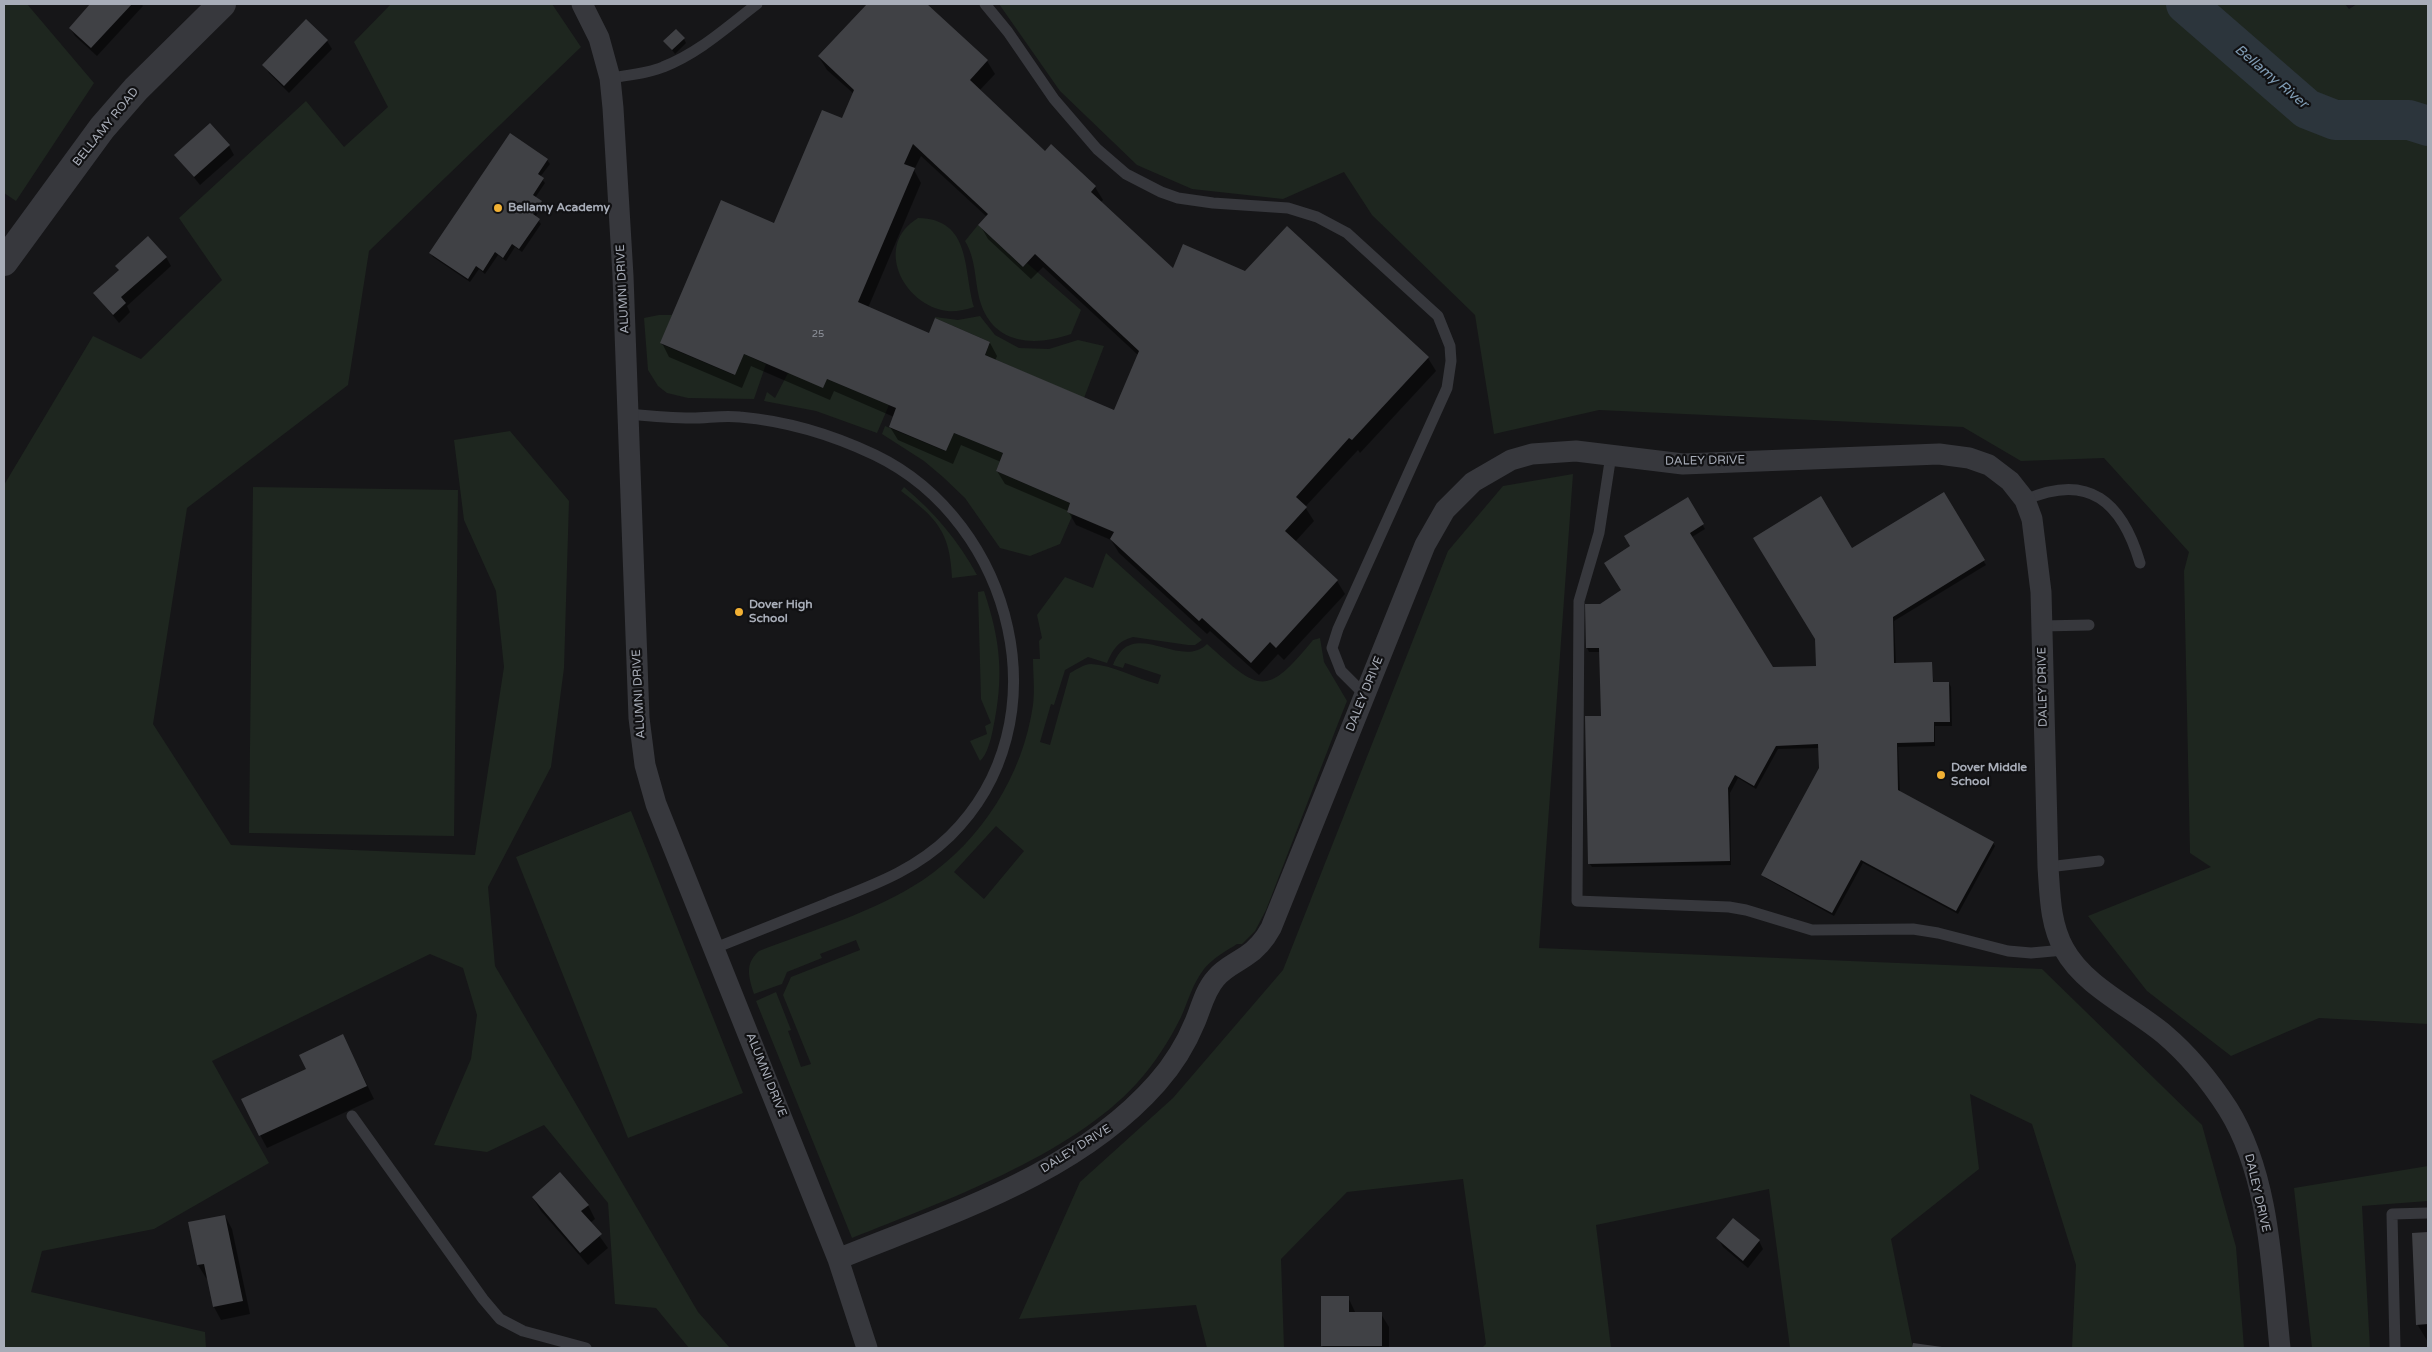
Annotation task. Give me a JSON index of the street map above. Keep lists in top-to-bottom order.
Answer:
{
  "streets": {
    "street": ["BELLAMY ROAD", "ALUMNI DRIVE", "DALEY DRIVE"]
  },
  "crossings": [
    ["ALUMNI DRIVE", "DALEY DRIVE"]
  ],
  "water": ["Bellamy River"],
  "places": ["Bellamy Academy", "Dover High School", "Dover Middle School"],
  "house_numbers": ["25"]
}
